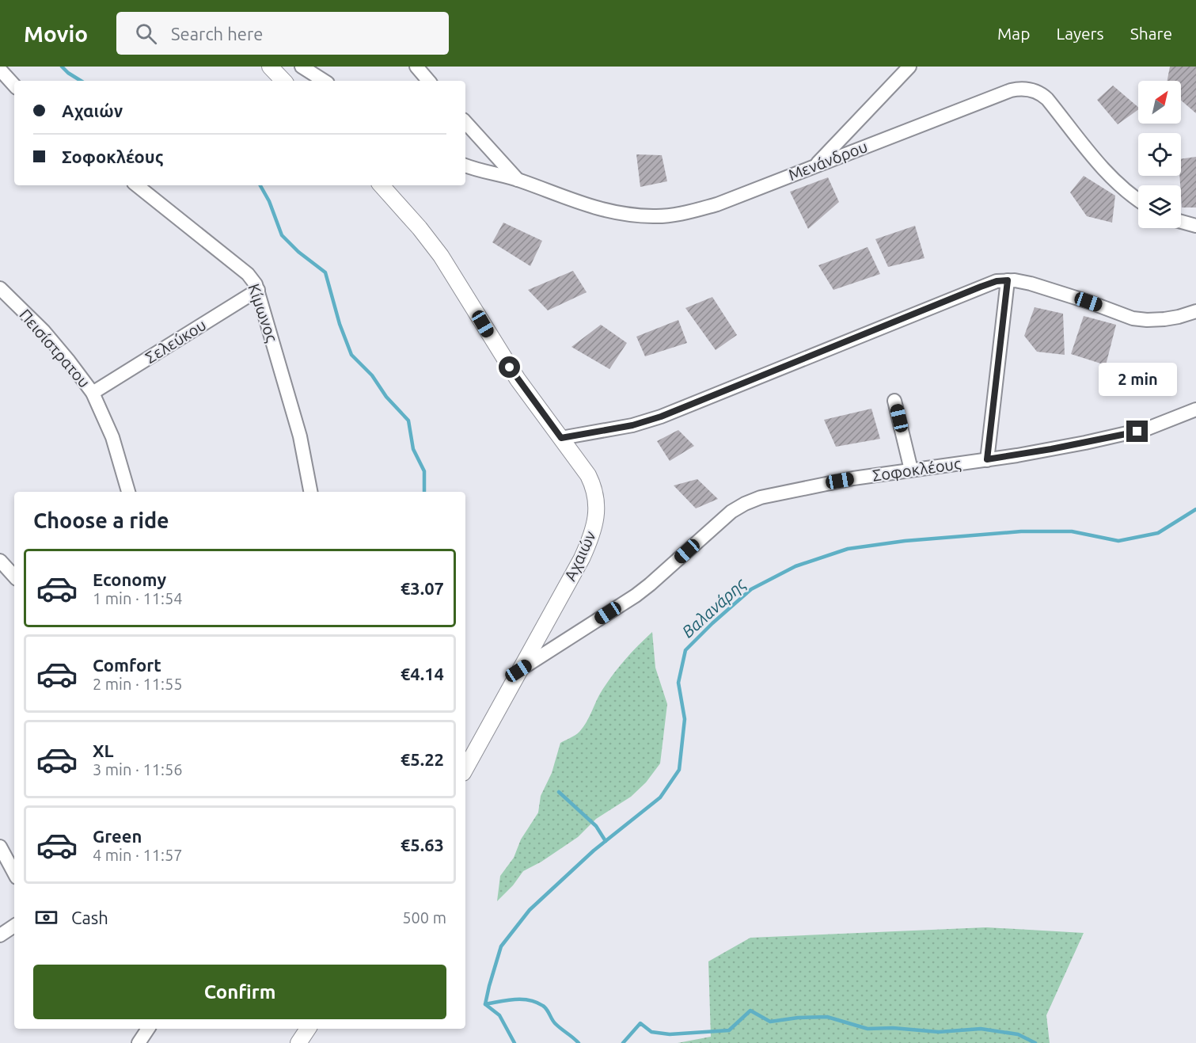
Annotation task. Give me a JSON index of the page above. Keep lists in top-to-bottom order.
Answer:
{
  "streets": {
    "main road": ["Αχαιών"],
    "street": [
      "Μενάνδρου",
      "Κίμωνος",
      "Σελεύκου",
      "Πεισίστρατου",
      "Σοφοκλέους"
    ]
  },
  "crossings": [
    ["Κίμωνος", "Σελεύκου"],
    ["Σελεύκου", "Πεισίστρατου"],
    ["Σοφοκλέους", "Αχαιών"]
  ],
  "water": ["Βαλανάρης"],
  "north": "top right",
  "page": {
    "header": "Movio",
    "search": "Search here",
    "nav": ["Map", "Layers", "Share"],
    "banner": ["Αχαιών", "Σοφοκλέους"],
    "bubble": "2 min",
    "heading": "Choose a ride",
    "list": [
      {
        "name": "Economy",
        "note": "1 min · 11:54",
        "value": "€3.07"
      },
      {
        "name": "Comfort",
        "note": "2 min · 11:55",
        "value": "€4.14"
      },
      {
        "name": "XL",
        "note": "3 min · 11:56",
        "value": "€5.22"
      },
      {
        "name": "Green",
        "note": "4 min · 11:57",
        "value": "€5.63"
      }
    ],
    "pay": ["Cash", "500 m"],
    "buttons": "Confirm"
  }
}
